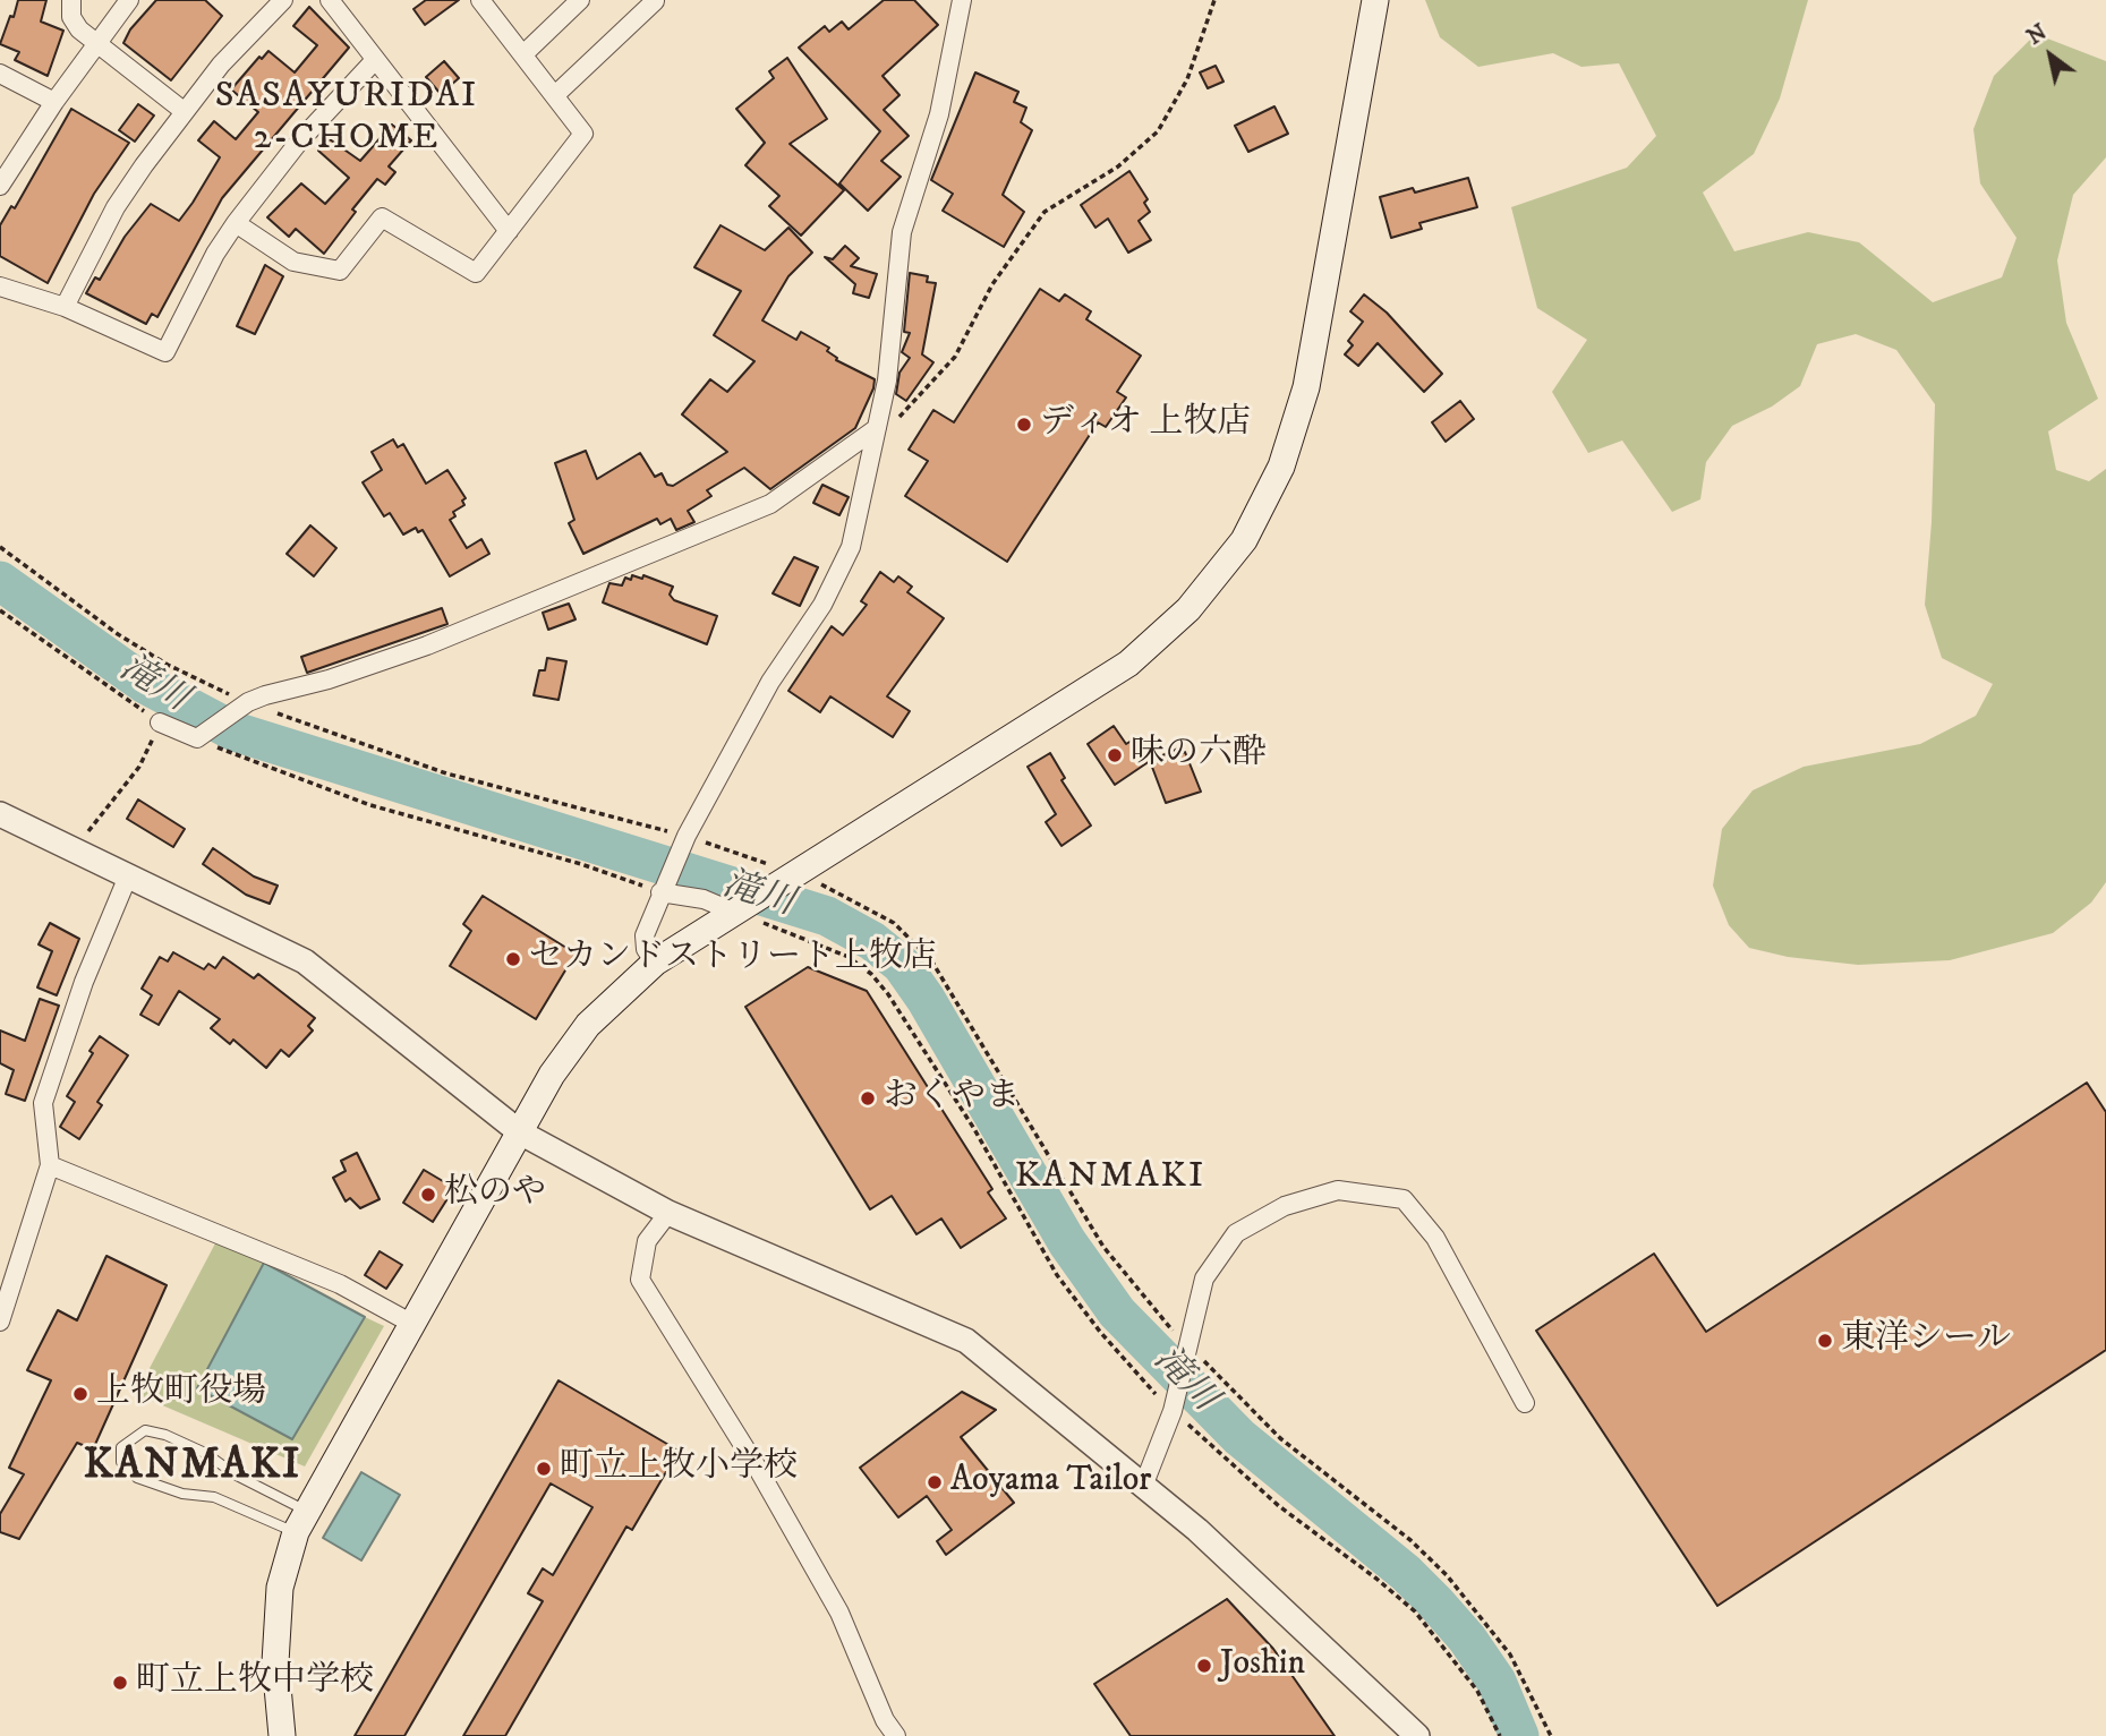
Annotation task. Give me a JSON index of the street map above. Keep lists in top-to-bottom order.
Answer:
{
  "districts": ["SASAYURIDAI 2-CHOME", "KANMAKI", "KANMAKI"],
  "water": ["滝川"],
  "places": [
    "ディオ 上牧店",
    "味の六酔",
    "セカンドストリート上牧店",
    "おくやま",
    "松のや",
    "東洋シール",
    "上牧町役場",
    "町立上牧小学校",
    "Aoyama Tailor",
    "Joshin",
    "町立上牧中学校"
  ],
  "north": "top left"
}
